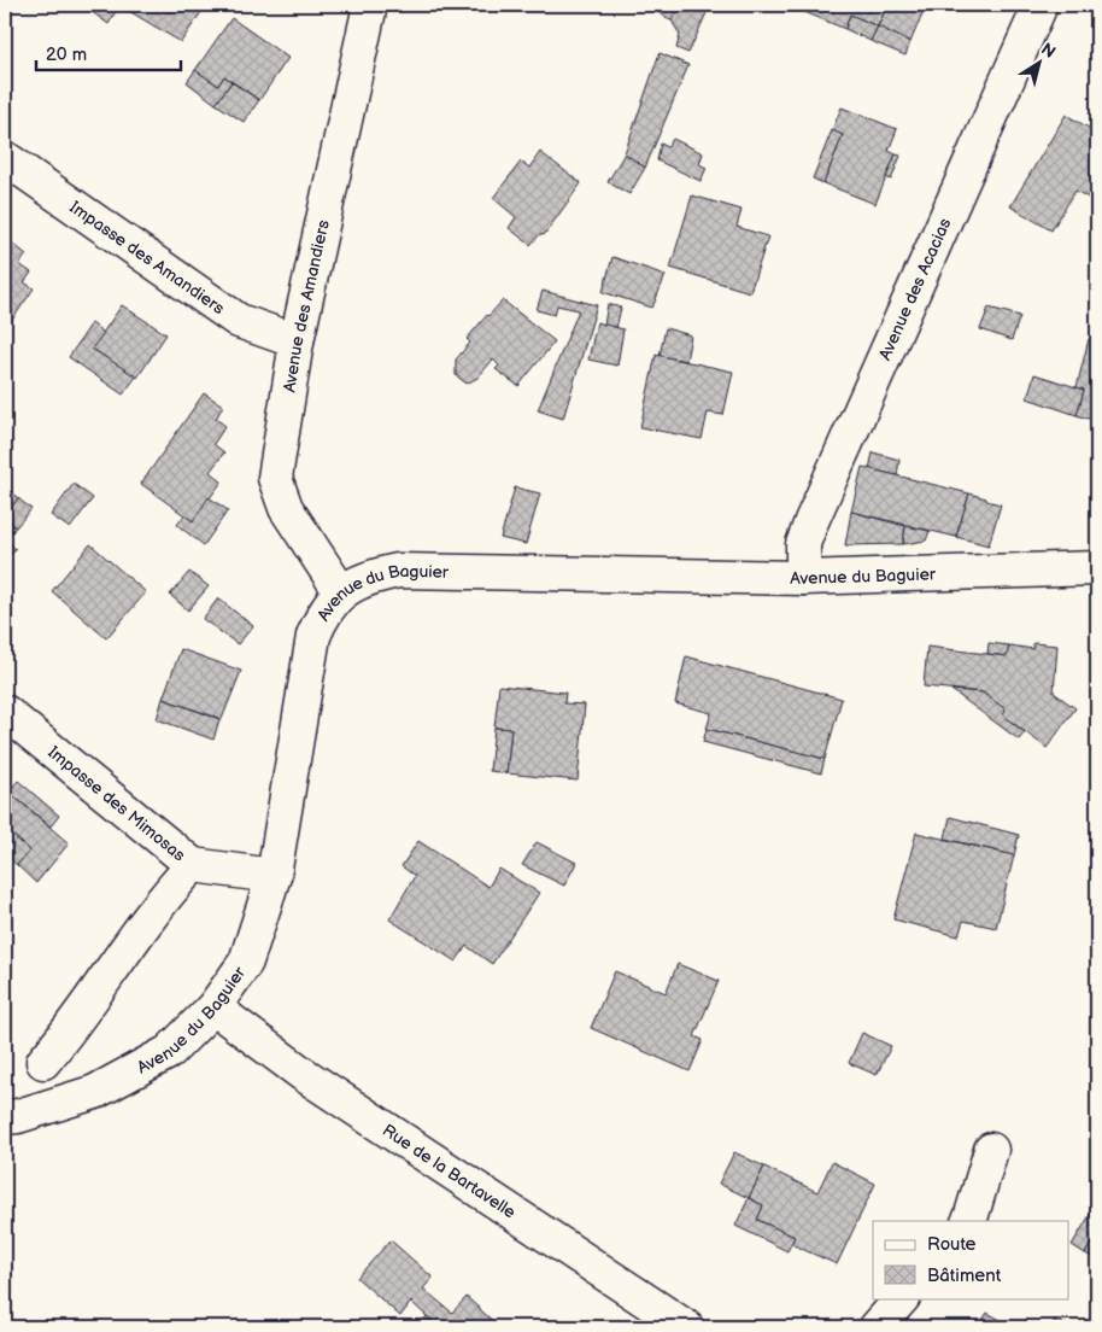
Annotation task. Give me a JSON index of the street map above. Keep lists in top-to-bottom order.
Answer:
{
  "streets": {
    "street": [
      "Impasse des Amandiers",
      "Avenue des Acacias",
      "Avenue des Amandiers",
      "Avenue du Baguier",
      "Impasse des Mimosas",
      "Rue de la Bartavelle"
    ]
  },
  "crossings": [
    ["Impasse des Amandiers", "Avenue des Amandiers"],
    ["Avenue des Acacias", "Avenue du Baguier"],
    ["Avenue des Amandiers", "Avenue du Baguier"],
    ["Avenue du Baguier", "Impasse des Mimosas"],
    ["Avenue du Baguier", "Rue de la Bartavelle"]
  ],
  "legend": ["Route", "Bâtiment"],
  "scale_bar": "20 m",
  "north": "top right"
}
